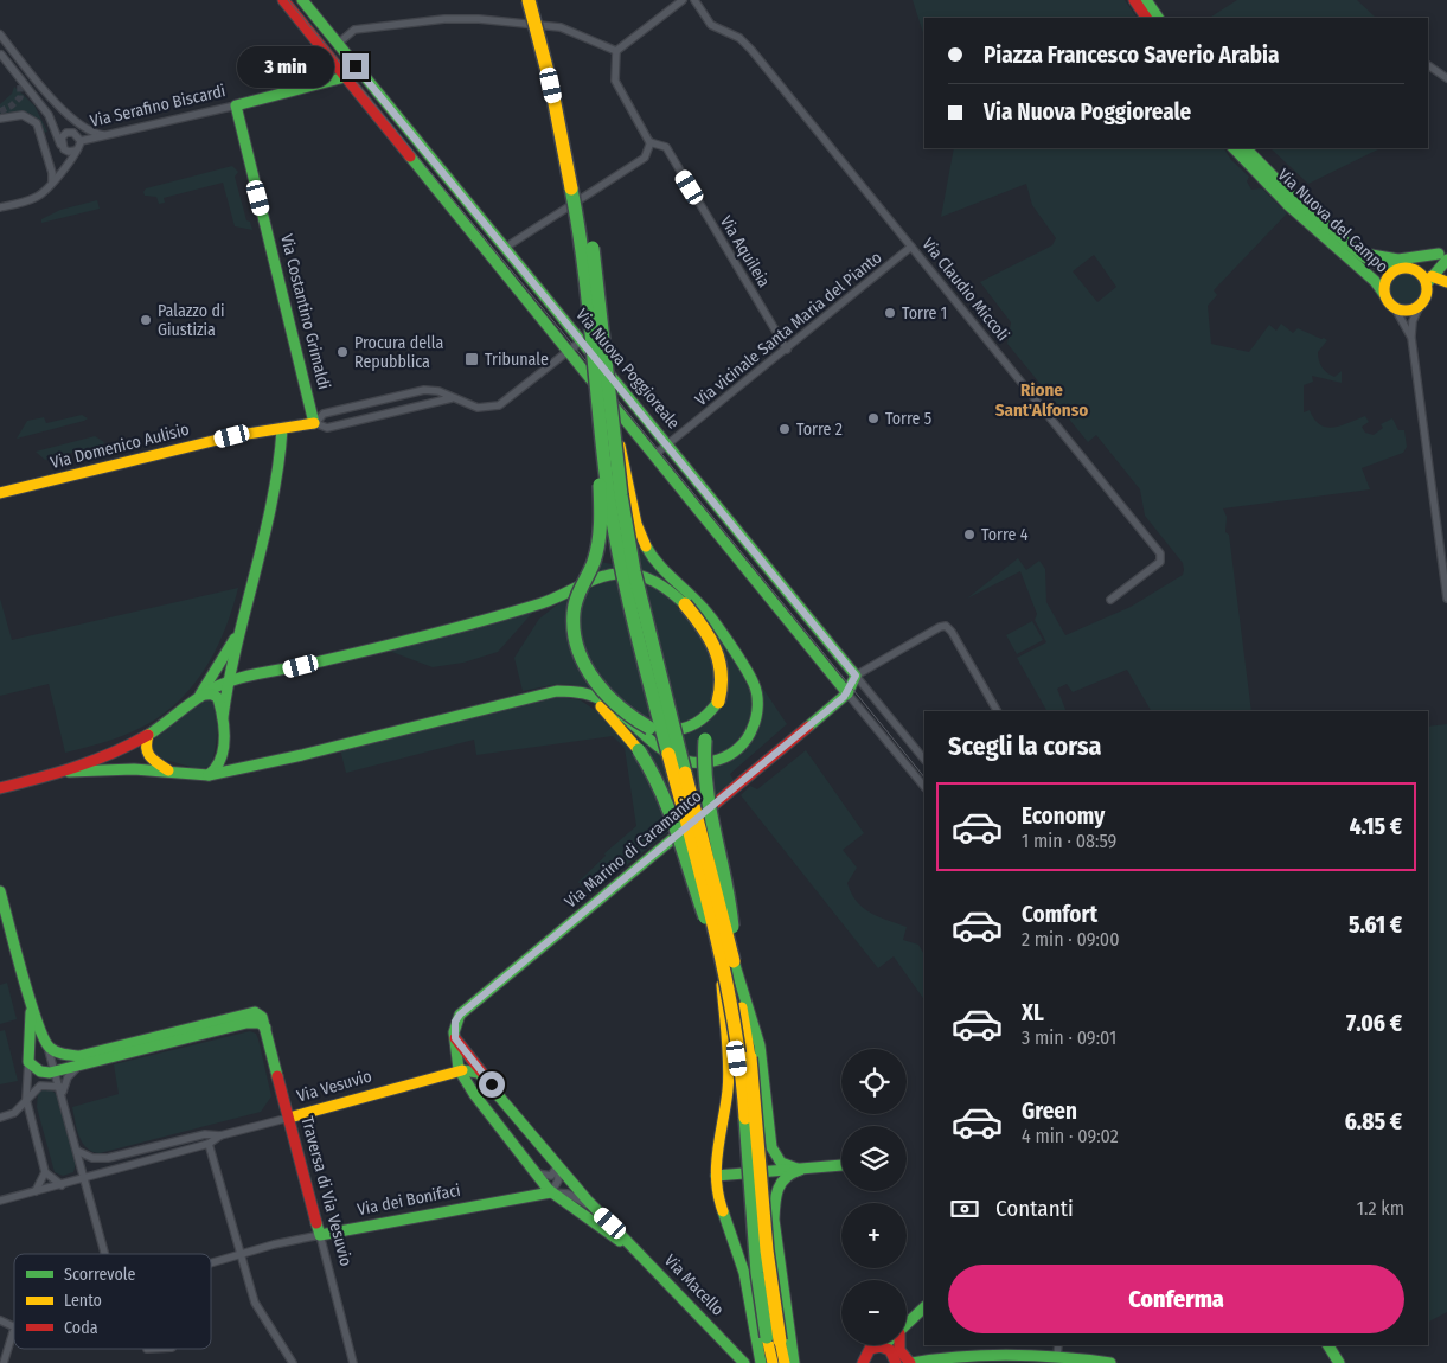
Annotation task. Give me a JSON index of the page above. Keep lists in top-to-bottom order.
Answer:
{
  "streets": {
    "main road": [
      "Via Serafino Biscardi",
      "Via Nuova del Campo",
      "Via Costantino Grimaldi",
      "Via Nuova Poggioreale",
      "Via Domenico Aulisio",
      "Via Marino di Caramanico",
      "Via Vesuvio",
      "Traversa di Via Vesuvio",
      "Via dei Bonifaci",
      "Via Macello"
    ],
    "street": ["Via Aquileia", "Via Claudio Miccoli", "Via vicinale Santa Maria del Pianto"]
  },
  "crossings": [
    ["Via Serafino Biscardi", "Via Costantino Grimaldi"],
    ["Via Serafino Biscardi", "Via Nuova Poggioreale"],
    ["Via Aquileia", "Via vicinale Santa Maria del Pianto"],
    ["Via Claudio Miccoli", "Via vicinale Santa Maria del Pianto"],
    ["Via Costantino Grimaldi", "Via Domenico Aulisio"],
    ["Via vicinale Santa Maria del Pianto", "Via Nuova Poggioreale"],
    ["Via Nuova Poggioreale", "Via Marino di Caramanico"],
    ["Via Vesuvio", "Traversa di Via Vesuvio"],
    ["Traversa di Via Vesuvio", "Via dei Bonifaci"]
  ],
  "districts": ["Rione Sant'Alfonso"],
  "places": {
    "other": [
      "Torre 1",
      "Palazzo di Giustizia",
      "Procura della Repubblica",
      "Torre 5",
      "Torre 2",
      "Torre 4"
    ],
    "transit": ["Tribunale"]
  },
  "legend": ["Scorrevole", "Lento", "Coda"],
  "page": {
    "banner": ["Piazza Francesco Saverio Arabia", "Via Nuova Poggioreale"],
    "bubble": "3 min",
    "heading": "Scegli la corsa",
    "list": [
      {
        "name": "Economy",
        "note": "1 min · 08:59",
        "value": "4.15 €"
      },
      {
        "name": "Comfort",
        "note": "2 min · 09:00",
        "value": "5.61 €"
      },
      {
        "name": "XL",
        "note": "3 min · 09:01",
        "value": "7.06 €"
      },
      {
        "name": "Green",
        "note": "4 min · 09:02",
        "value": "6.85 €"
      }
    ],
    "map_buttons": ["+", "−"],
    "pay": ["Contanti", "1.2 km"],
    "buttons": "Conferma"
  }
}
